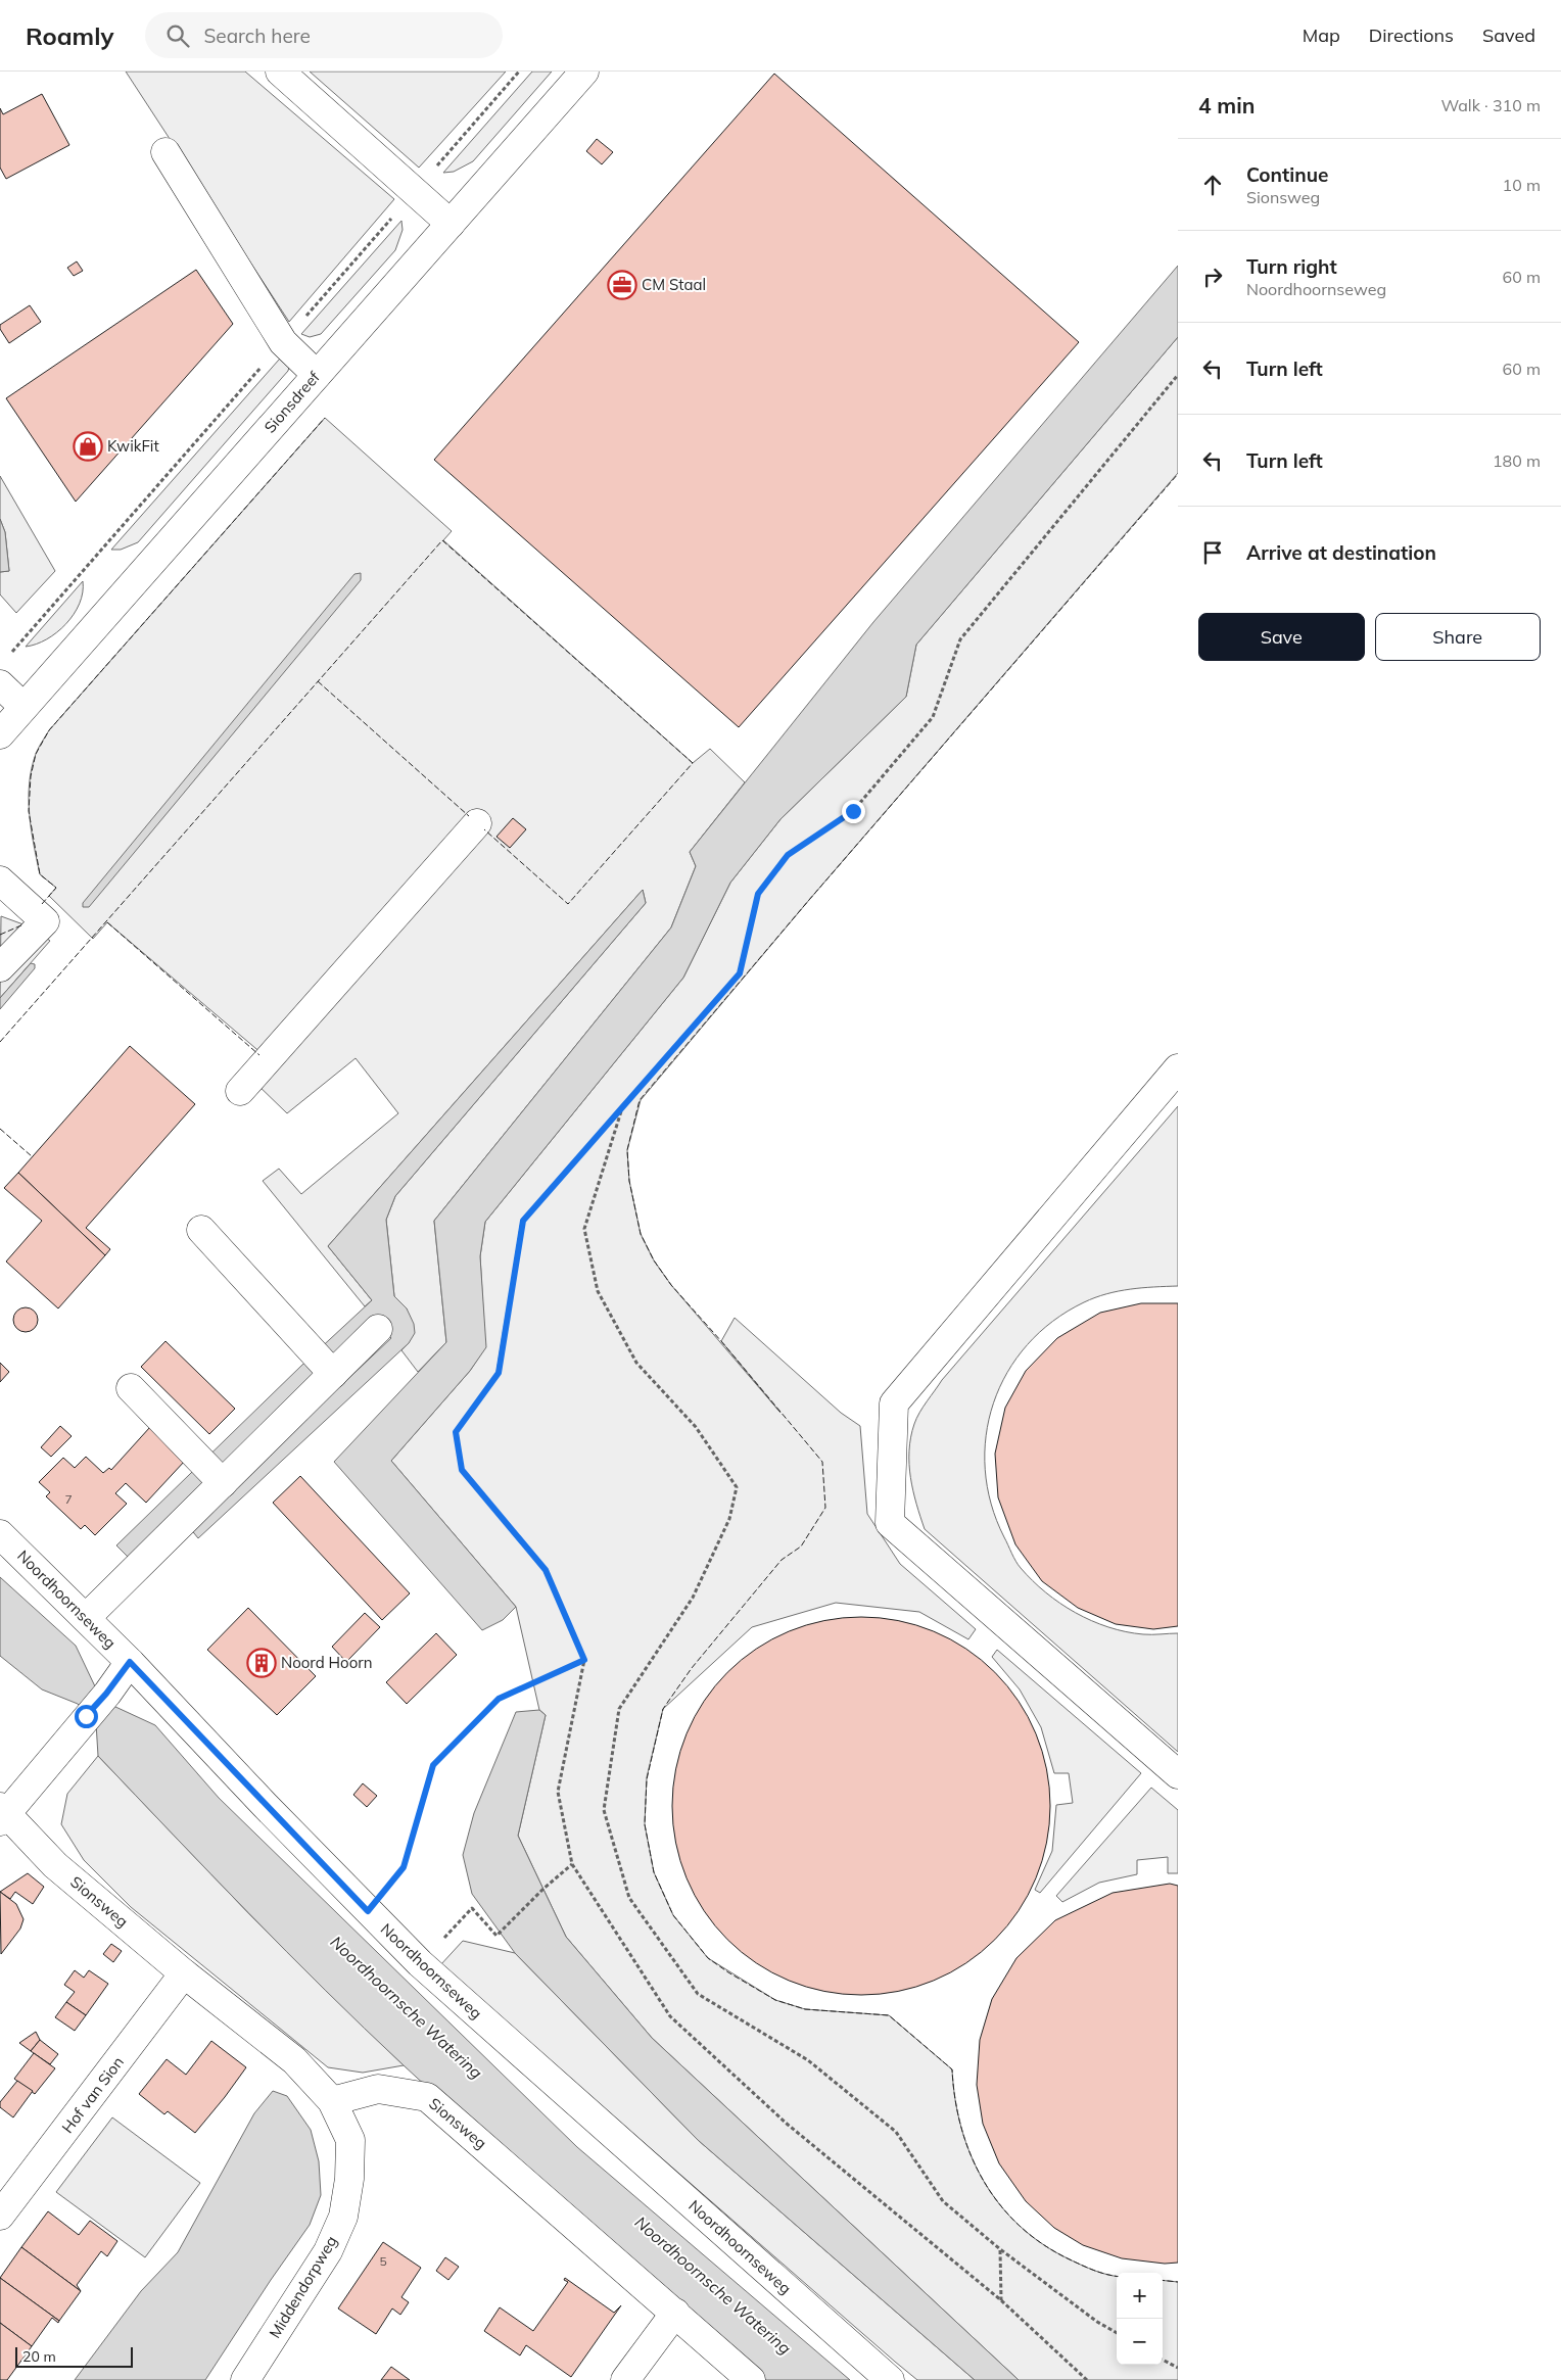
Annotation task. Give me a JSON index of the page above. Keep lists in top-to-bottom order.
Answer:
{
  "streets": {
    "street": [
      "Sionsdreef",
      "Noordhoornseweg",
      "Sionsweg",
      "Hof van Sion",
      "Middendorpweg"
    ]
  },
  "crossings": [
    ["Noordhoornseweg", "Sionsweg"],
    ["Sionsweg", "Hof van Sion"],
    ["Sionsweg", "Middendorpweg"]
  ],
  "water": ["Noordhoornsche Watering"],
  "places": {
    "office": ["CM Staal"],
    "shop": ["KwikFit"],
    "building": ["Noord Hoorn"]
  },
  "house_numbers": ["7", "5"],
  "scale_bar": "20 m",
  "page": {
    "header": "Roamly",
    "search": "Search here",
    "nav": ["Map", "Directions", "Saved"],
    "heading": ["4 min", "Walk · 310 m"],
    "list": [
      ["Continue", "Sionsweg", "10 m"],
      ["Turn right", "Noordhoornseweg", "60 m"],
      ["Turn left", "60 m"],
      ["Turn left", "180 m"],
      "Arrive at destination"
    ],
    "buttons": ["Save", "Share"],
    "map_buttons": ["+", "−"],
    "scale": "20 m"
  }
}
